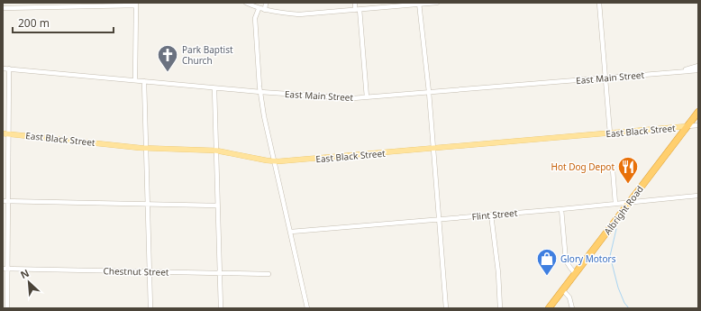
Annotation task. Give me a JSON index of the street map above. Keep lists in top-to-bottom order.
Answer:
{
  "streets": {
    "highway": ["Albright Road"],
    "main road": ["East Black Street"],
    "street": ["East Main Street", "Flint Street", "Chestnut Street"]
  },
  "crossings": [
    ["East Black Street", "Albright Road"],
    ["Albright Road", "Flint Street"]
  ],
  "places": {
    "church": ["Park Baptist Church"],
    "restaurant": ["Hot Dog Depot"],
    "shop": ["Glory Motors"]
  },
  "scale_bar": "200 m",
  "north": "top left"
}
